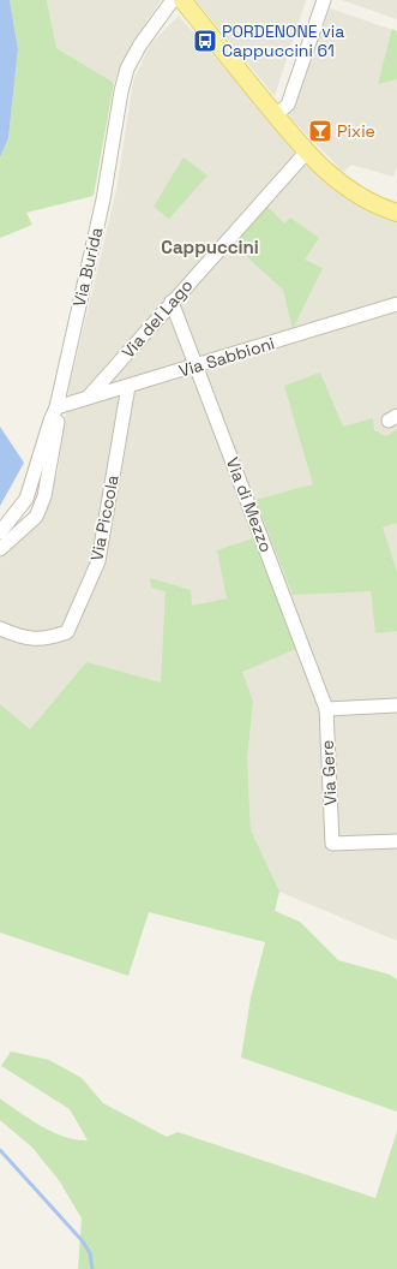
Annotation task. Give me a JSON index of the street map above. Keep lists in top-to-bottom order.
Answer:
{
  "streets": {
    "street": [
      "Via Burida",
      "Via del Lago",
      "Via Sabbioni",
      "Via di Mezzo",
      "Via Piccola",
      "Via Gere"
    ]
  },
  "crossings": [
    ["Via Burida", "Via Sabbioni"],
    ["Via del Lago", "Via Sabbioni"],
    ["Via del Lago", "Via di Mezzo"],
    ["Via Sabbioni", "Via di Mezzo"],
    ["Via Sabbioni", "Via Piccola"],
    ["Via di Mezzo", "Via Gere"]
  ],
  "districts": ["Cappuccini"],
  "places": {
    "bus stop": ["PORDENONE via Cappuccini 61"],
    "bar": ["Pixie"]
  }
}
